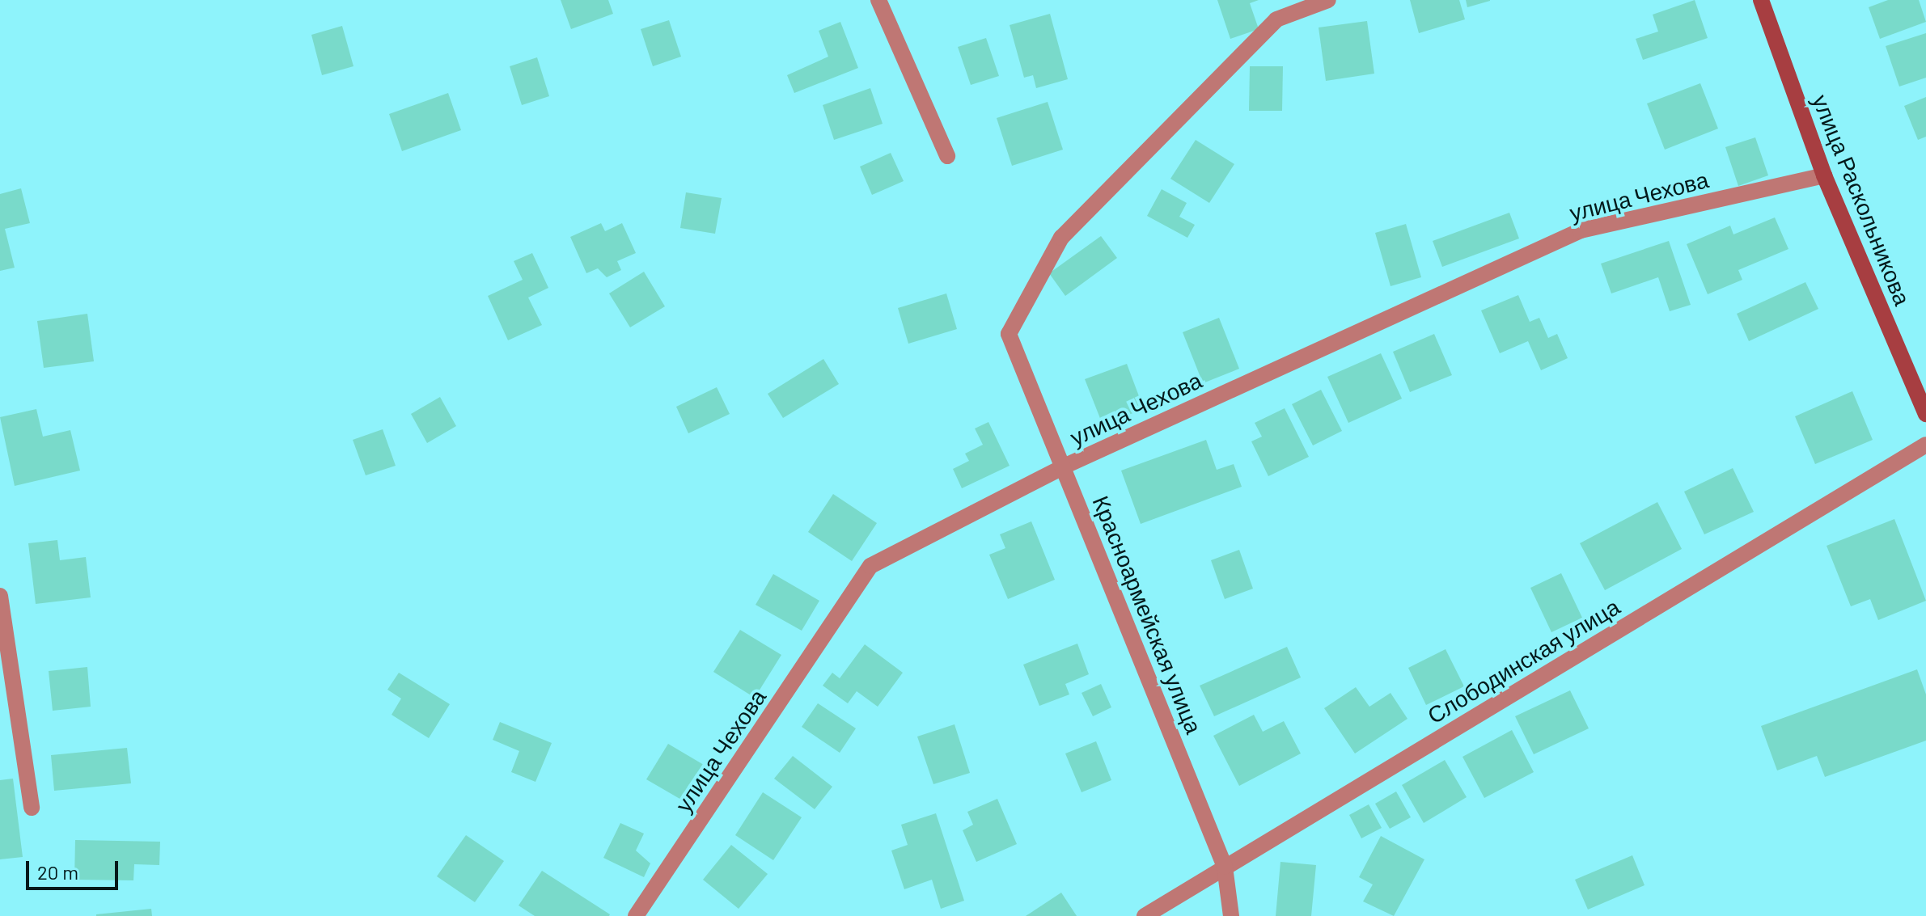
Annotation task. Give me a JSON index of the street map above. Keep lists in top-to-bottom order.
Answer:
{
  "streets": {
    "main road": ["улица Раскольникова"],
    "street": ["улица Чехова", "Красноармейская улица", "Слободинская улица"]
  },
  "crossings": [
    ["улица Чехова", "улица Раскольникова"],
    ["улица Чехова", "Красноармейская улица"],
    ["Красноармейская улица", "Слободинская улица"]
  ],
  "scale_bar": "20 m"
}
